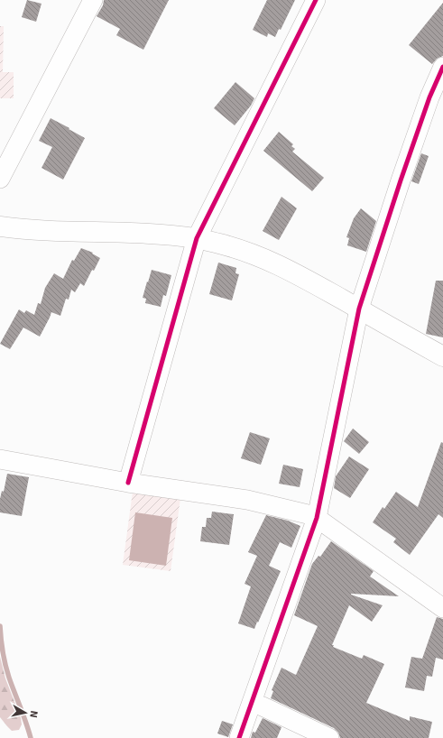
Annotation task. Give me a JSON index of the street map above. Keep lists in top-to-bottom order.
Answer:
{
  "north": "right"
}
